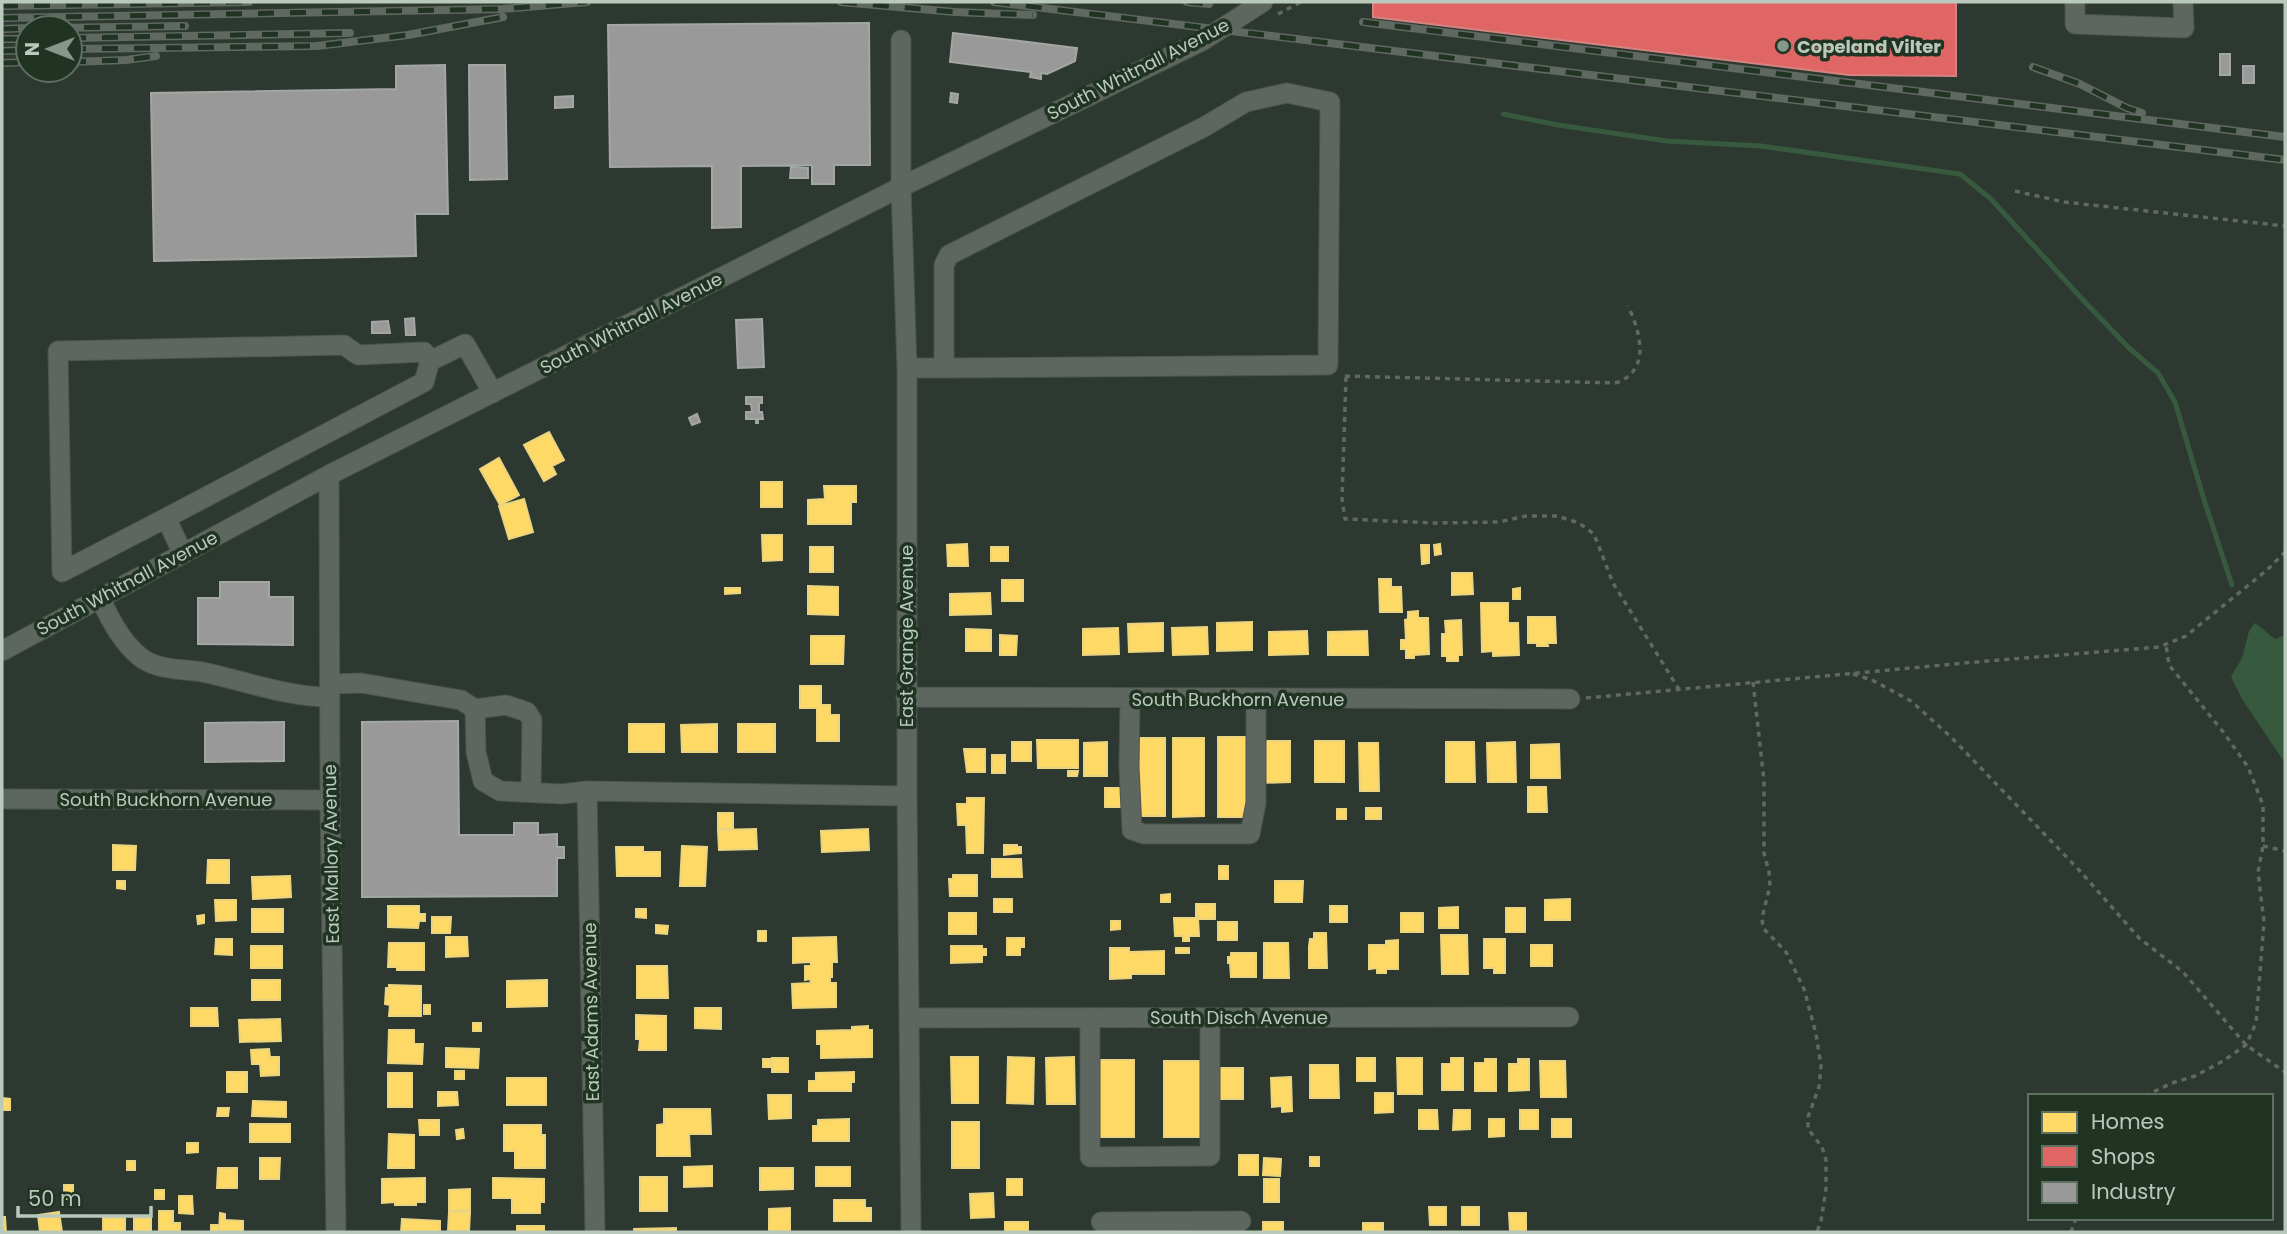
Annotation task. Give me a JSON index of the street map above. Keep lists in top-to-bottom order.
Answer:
{
  "streets": {
    "street": [
      "South Whitnall Avenue",
      "East Grange Avenue",
      "South Buckhorn Avenue",
      "East Mallory Avenue",
      "East Adams Avenue",
      "South Disch Avenue"
    ]
  },
  "crossings": [
    ["South Whitnall Avenue", "East Grange Avenue"],
    ["South Whitnall Avenue", "East Mallory Avenue"],
    ["East Grange Avenue", "South Buckhorn Avenue"],
    ["East Grange Avenue", "South Disch Avenue"],
    ["South Buckhorn Avenue", "East Mallory Avenue"]
  ],
  "places": ["Copeland Vilter"],
  "legend": ["Homes", "Shops", "Industry"],
  "scale_bar": "50 m",
  "north": "left"
}
